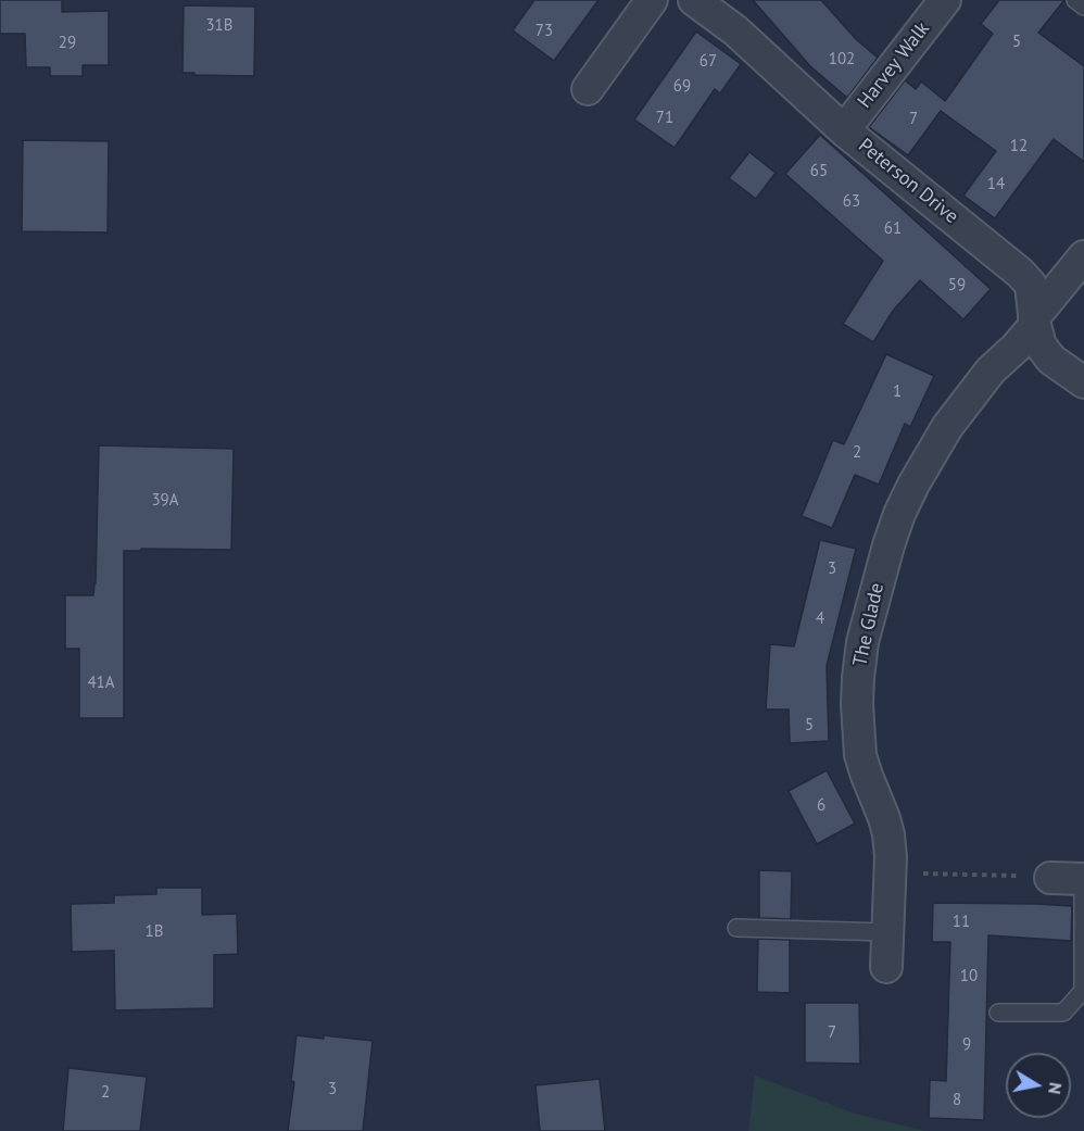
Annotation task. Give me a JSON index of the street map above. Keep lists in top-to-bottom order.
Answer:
{
  "streets": {
    "street": ["Harvey Walk", "Peterson Drive", "The Glade"]
  },
  "crossings": [
    ["Harvey Walk", "Peterson Drive"],
    ["Peterson Drive", "The Glade"]
  ],
  "house_numbers": [
    "31B",
    "73",
    "5",
    "29",
    "102",
    "67",
    "69",
    "71",
    "7",
    "12",
    "65",
    "14",
    "63",
    "61",
    "59",
    "1",
    "2",
    "39A",
    "3",
    "4",
    "41A",
    "5",
    "6",
    "11",
    "1B",
    "10",
    "7",
    "9",
    "3",
    "2",
    "8"
  ],
  "north": "right"
}
